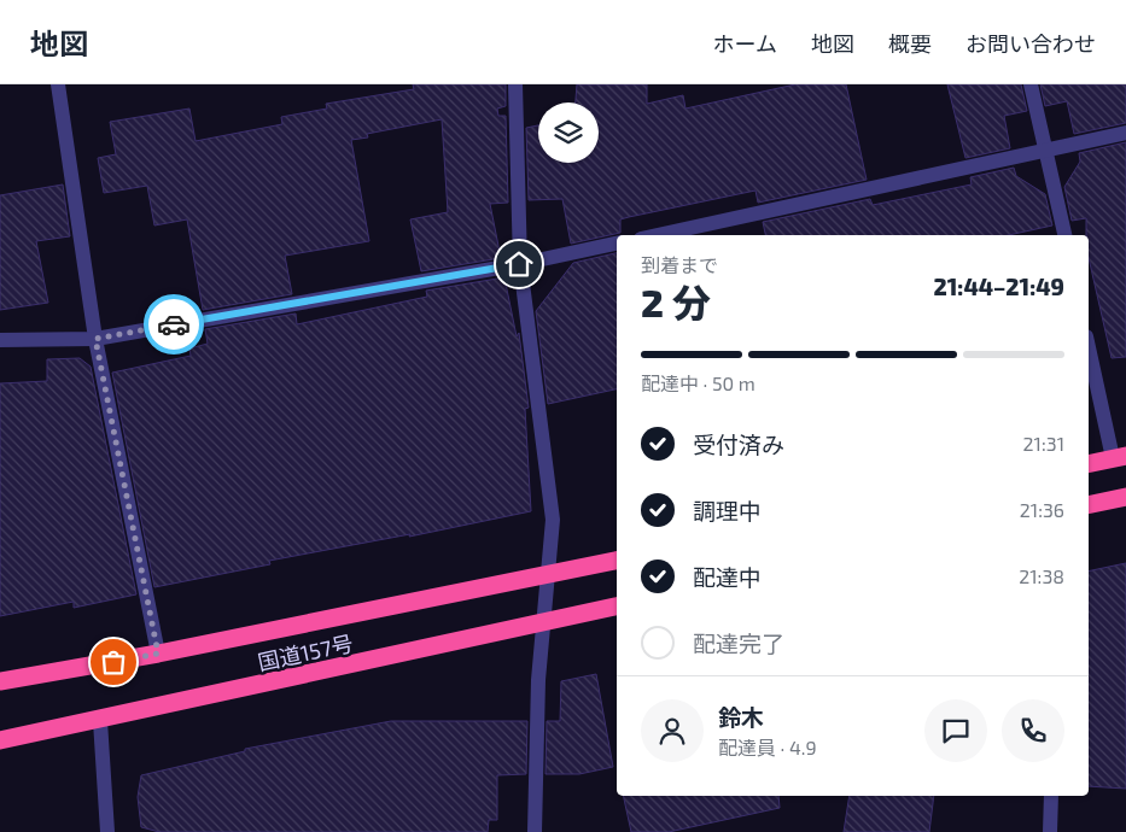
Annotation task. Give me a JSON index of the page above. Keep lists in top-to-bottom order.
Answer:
{
  "streets": {
    "highway": ["国道157号"]
  },
  "page": {
    "header": "地図",
    "nav": [
      "ホーム",
      "地図",
      "概要",
      "お問い合わせ"
    ],
    "heading": ["2 分", "到着まで", "21:44–21:49"],
    "panel": ["鈴木", "配達員 · 4.9"],
    "bar": "配達中 · 50 m",
    "list": [
      ["受付済み", "21:31"],
      ["調理中", "21:36"],
      ["配達中", "21:38"],
      "配達完了"
    ]
  }
}
